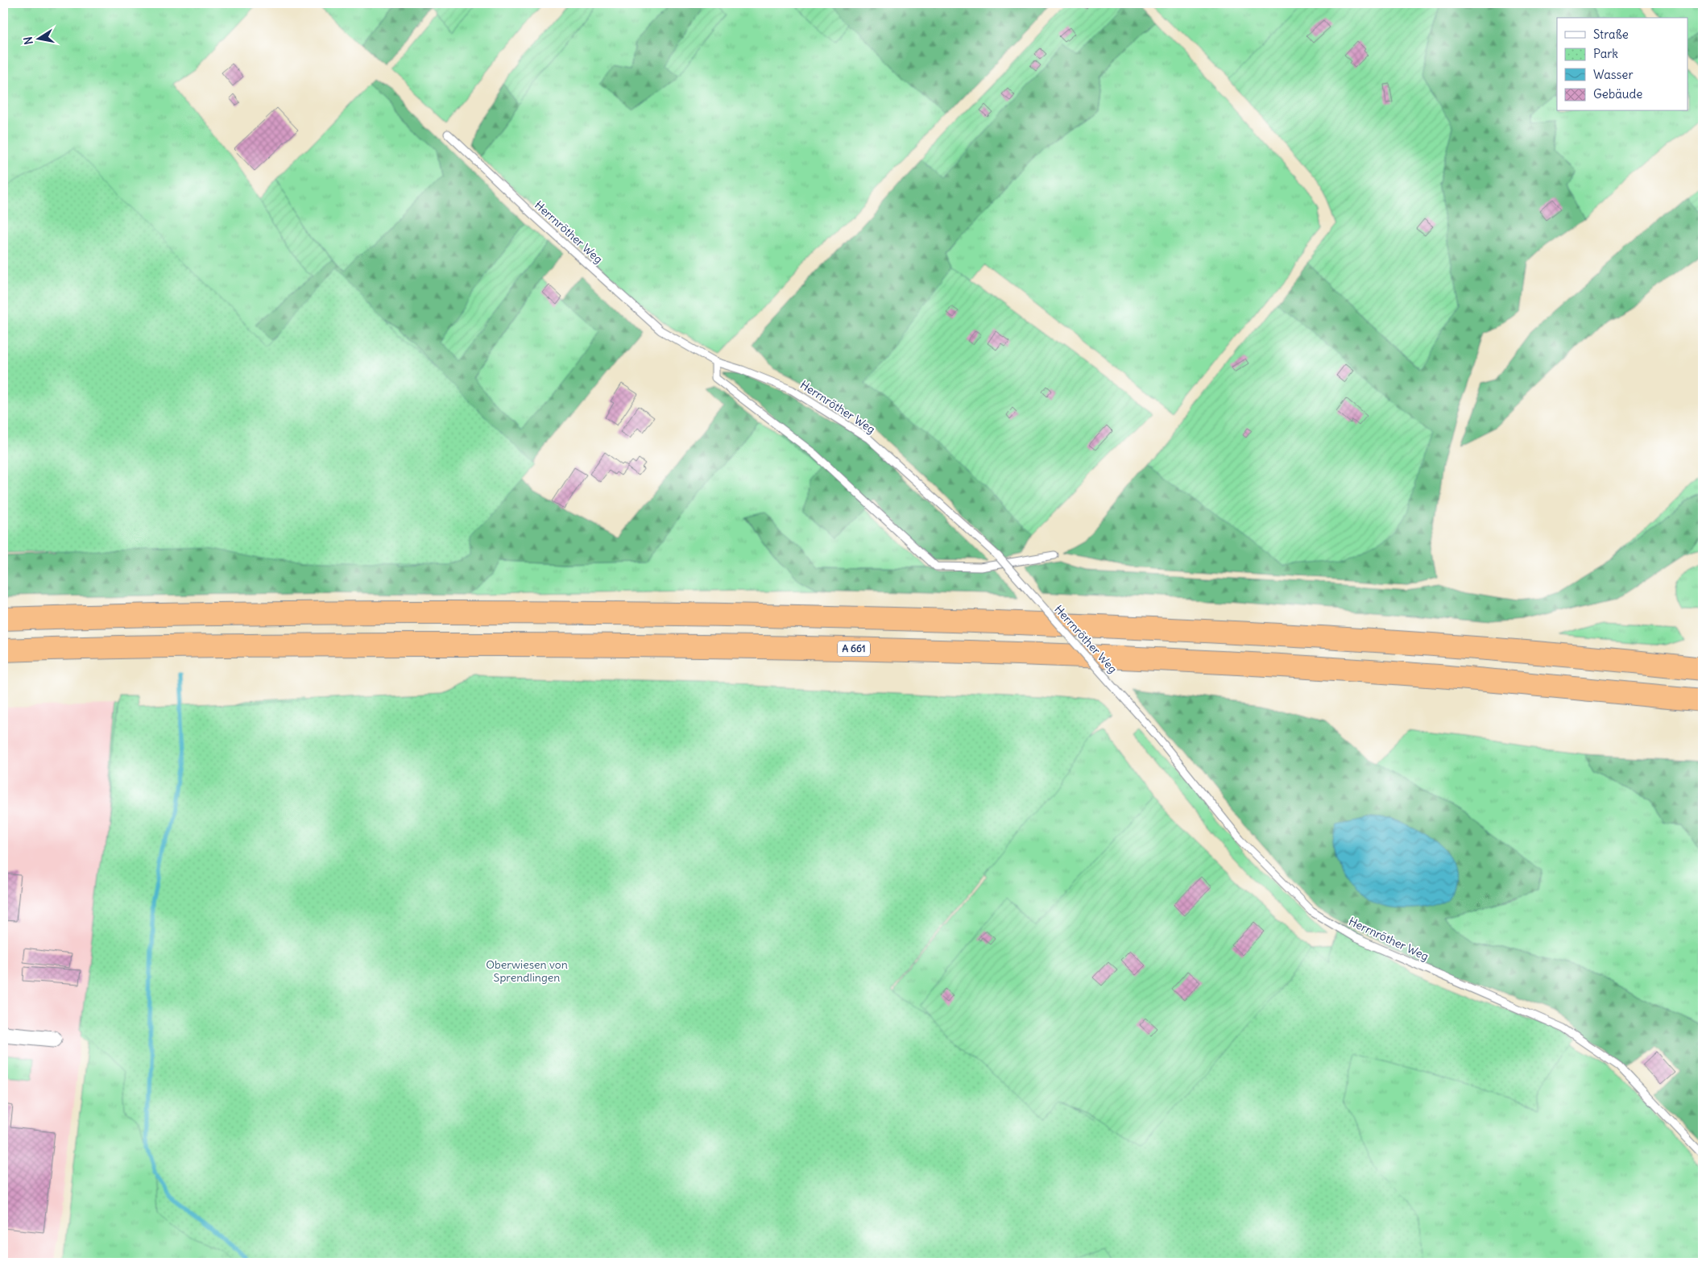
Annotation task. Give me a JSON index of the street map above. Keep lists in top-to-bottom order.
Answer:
{
  "streets": {
    "highway": ["A 661"],
    "lane": ["Herrnröther Weg"]
  },
  "parks": ["Oberwiesen von Sprendlingen"],
  "legend": [
    "Straße",
    "Park",
    "Wasser",
    "Gebäude"
  ],
  "north": "left"
}
